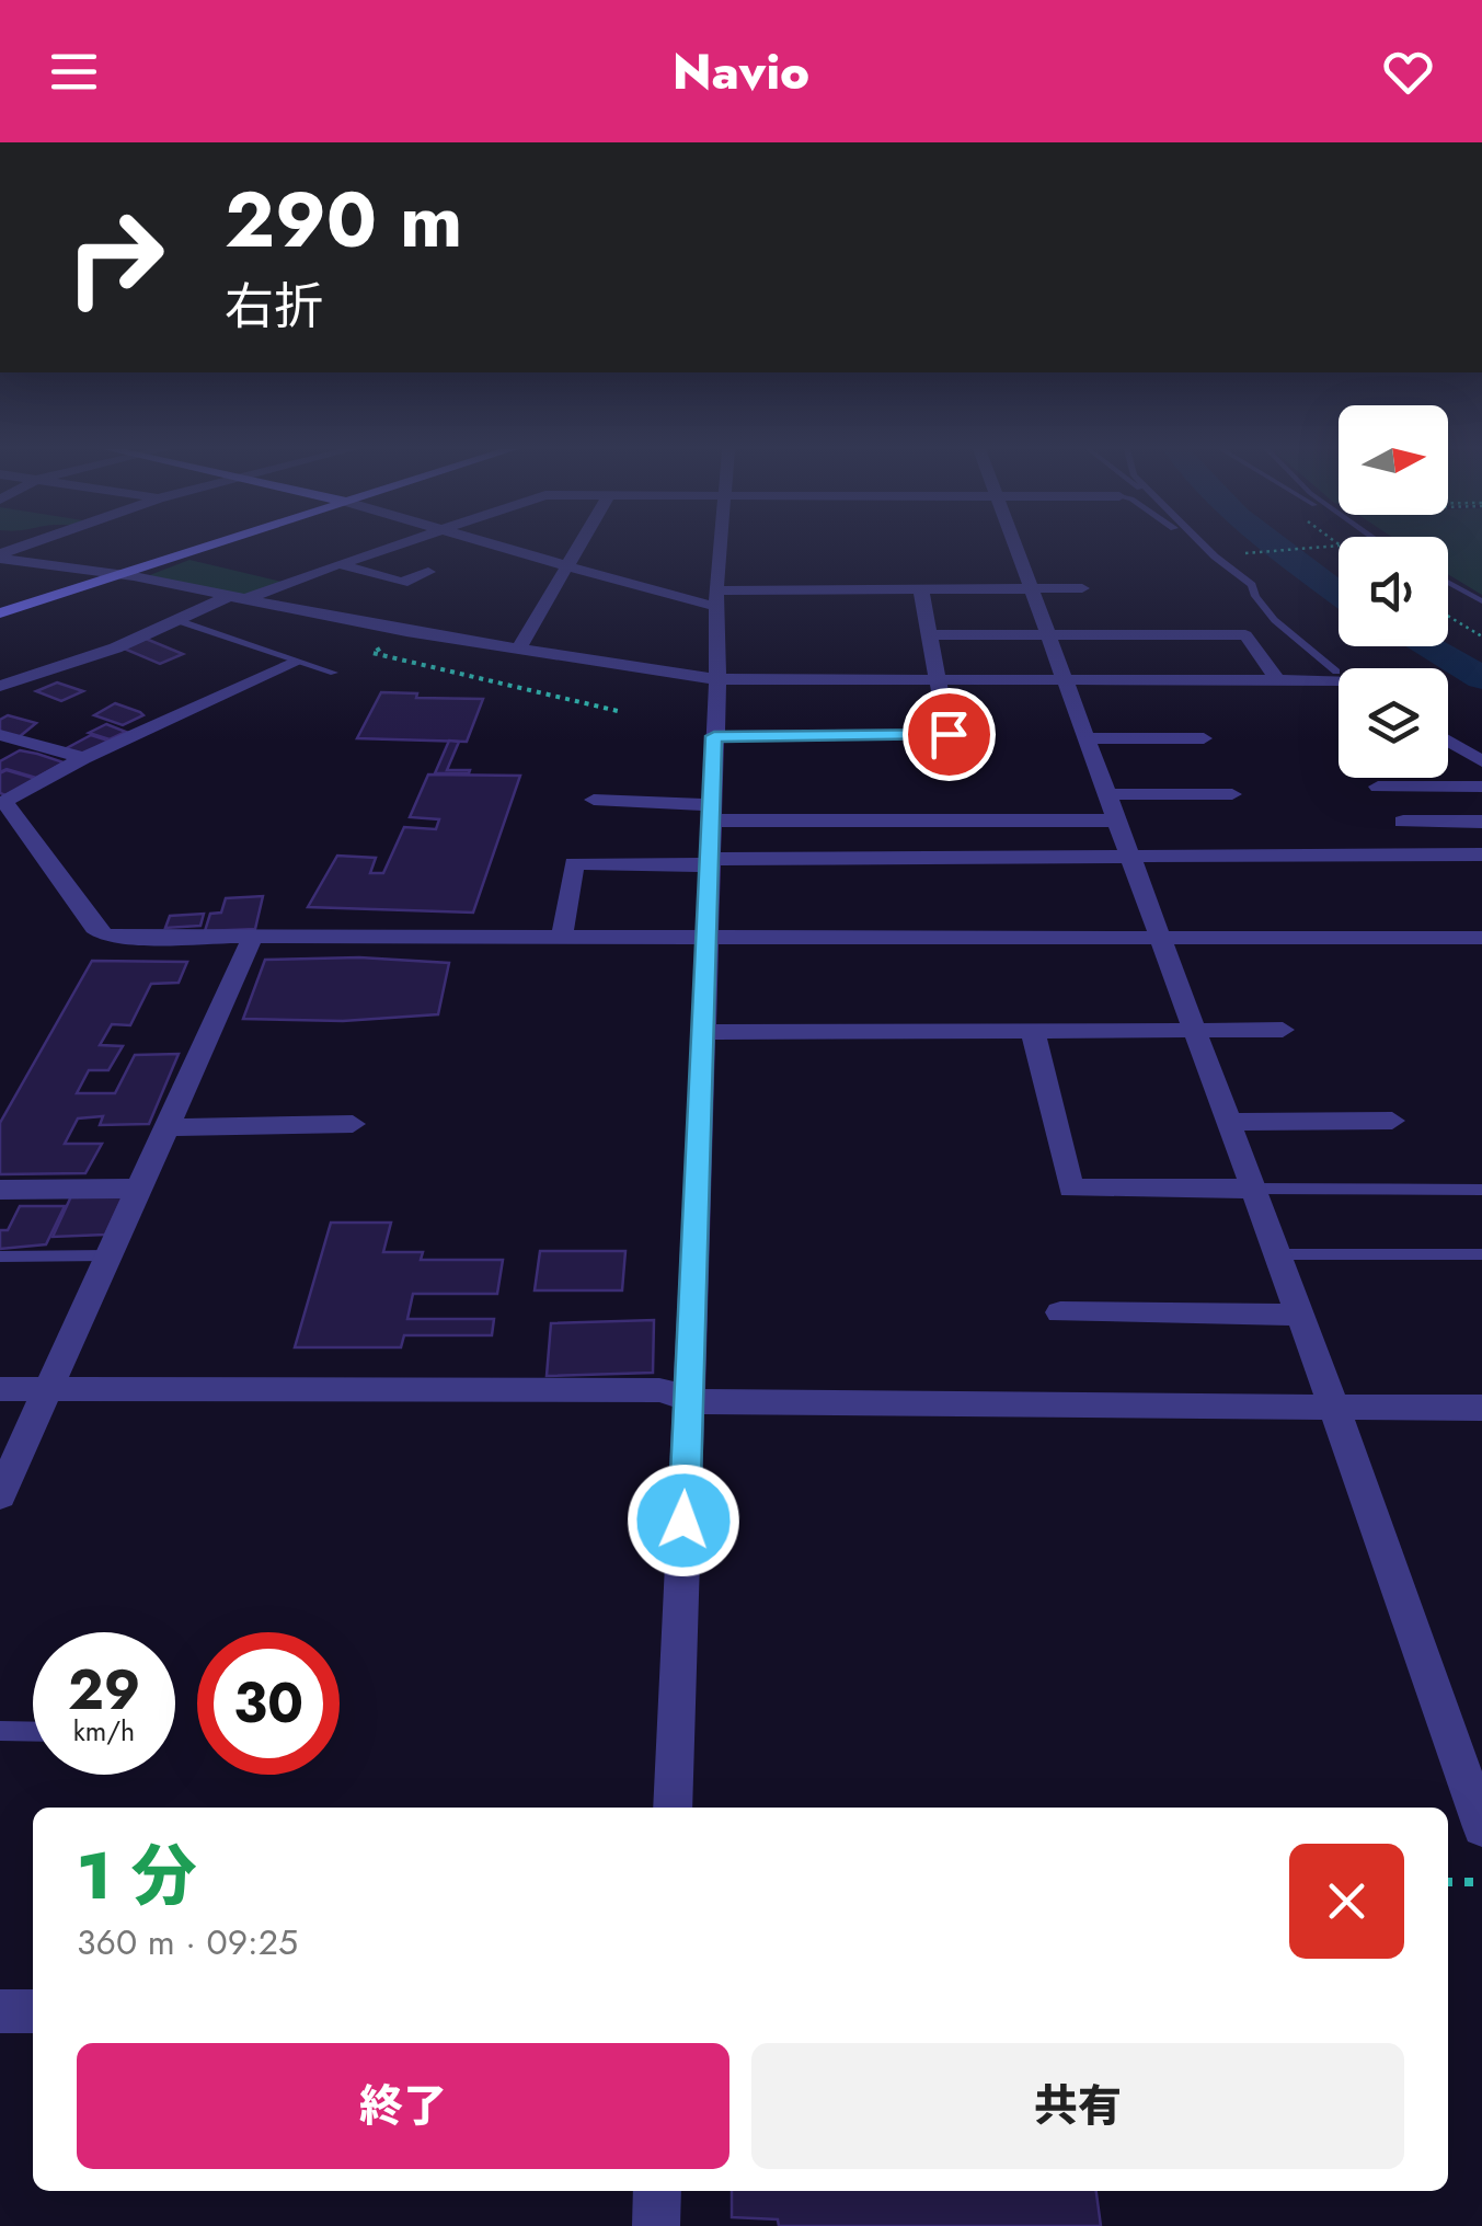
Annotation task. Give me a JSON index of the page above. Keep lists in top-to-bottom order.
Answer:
{
  "north": "right",
  "page": {
    "header": "Navio",
    "turn": ["290 m", "右折"],
    "speed": "29 km/h",
    "limit": "30",
    "heading": ["1 分", "360 m · 09:25"],
    "buttons": ["終了", "共有"]
  }
}
